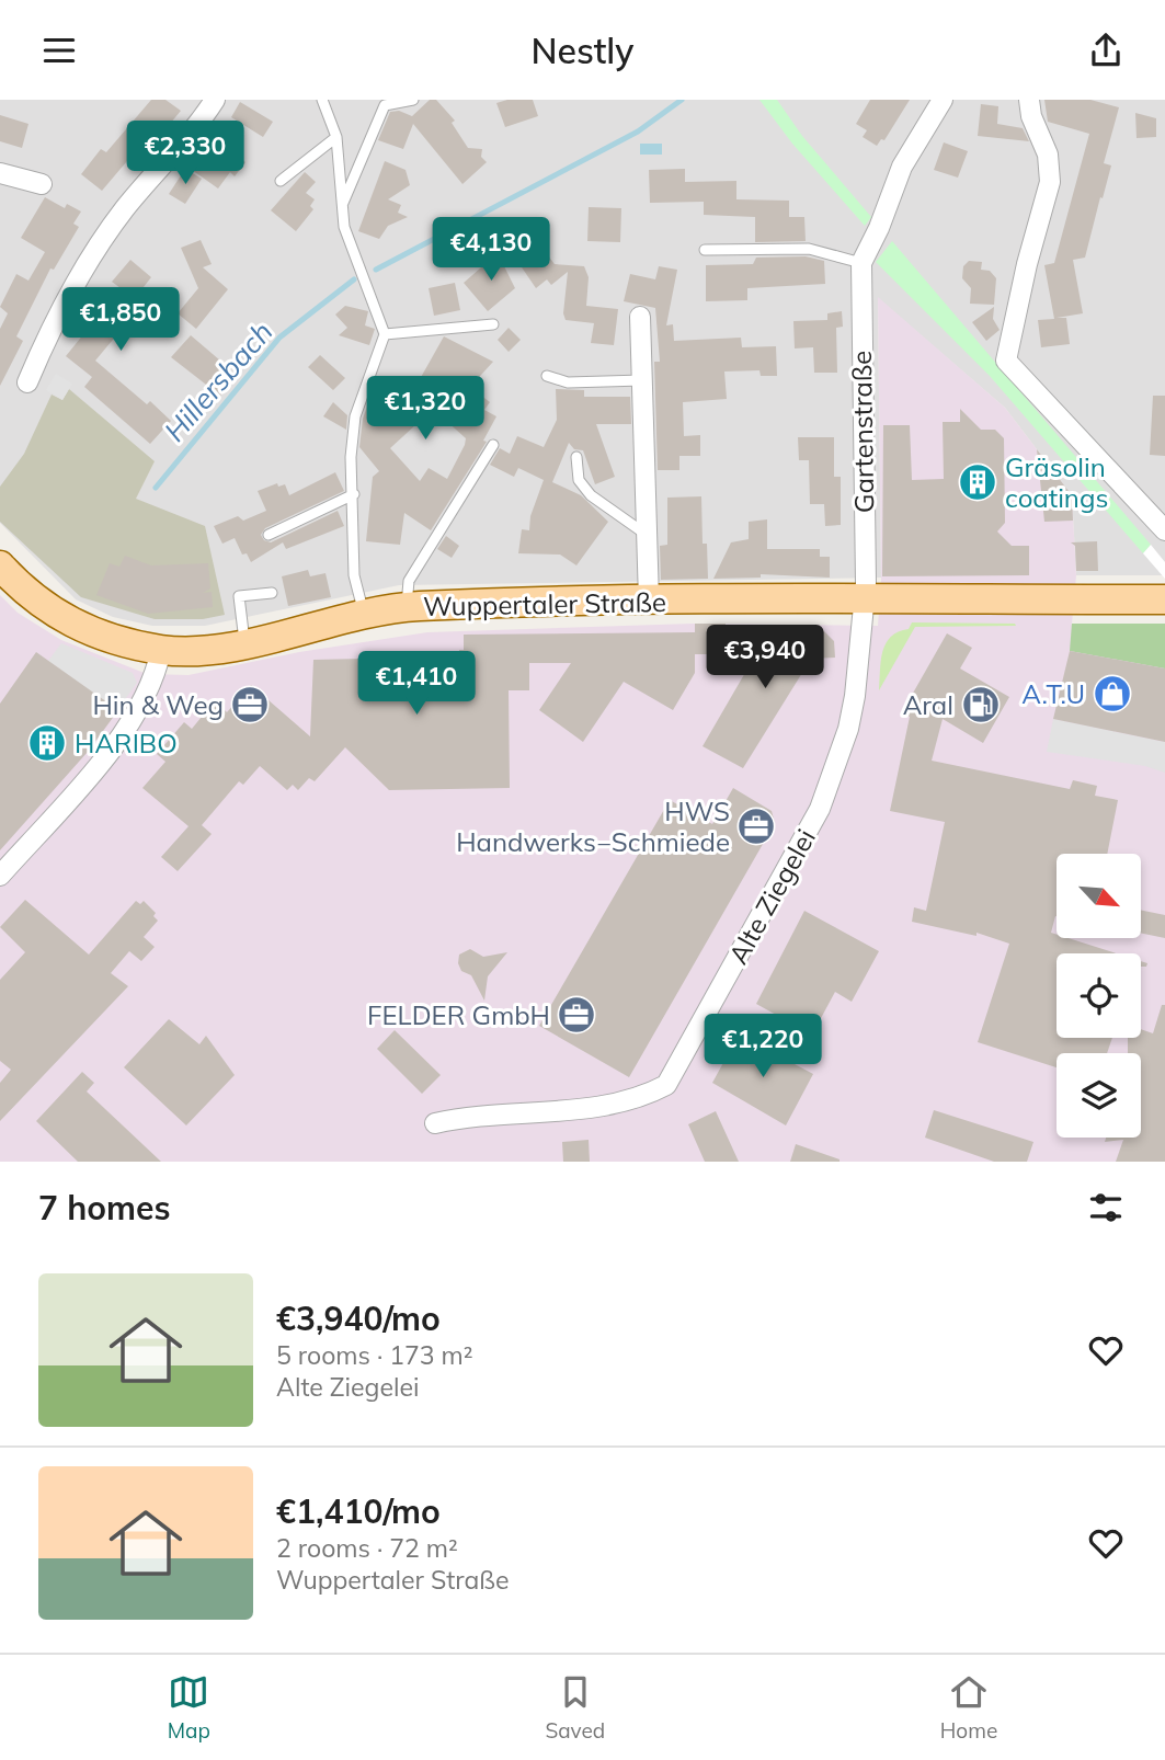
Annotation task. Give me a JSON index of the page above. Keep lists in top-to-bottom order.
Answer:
{
  "streets": {
    "main road": ["Wuppertaler Straße"],
    "street": ["Gartenstraße", "Alte Ziegelei"]
  },
  "crossings": [
    ["Gartenstraße", "Wuppertaler Straße"],
    ["Gartenstraße", "Alte Ziegelei"],
    ["Wuppertaler Straße", "Alte Ziegelei"]
  ],
  "water": ["Hillersbach"],
  "places": {
    "building": ["Gräsolin coatings", "HARIBO"],
    "shop": ["A.T.U"],
    "office": ["Hin & Weg", "HWS Handwerks‒Schmiede", "FELDER GmbH"],
    "fuel station": ["Aral"]
  },
  "north": "bottom right",
  "page": {
    "header": "Nestly",
    "price": [
      "€2,330",
      "€4,130",
      "€1,850",
      "€1,320",
      "€3,940",
      "€1,410",
      "€1,220"
    ],
    "heading": "7 homes",
    "list": [
      {
        "name": "€3,940/mo",
        "note": "5 rooms · 173 m² · Alte Ziegelei"
      },
      {
        "name": "€1,410/mo",
        "note": "2 rooms · 72 m² · Wuppertaler Straße"
      }
    ],
    "tabs": ["Map", "Saved", "Home"]
  }
}
